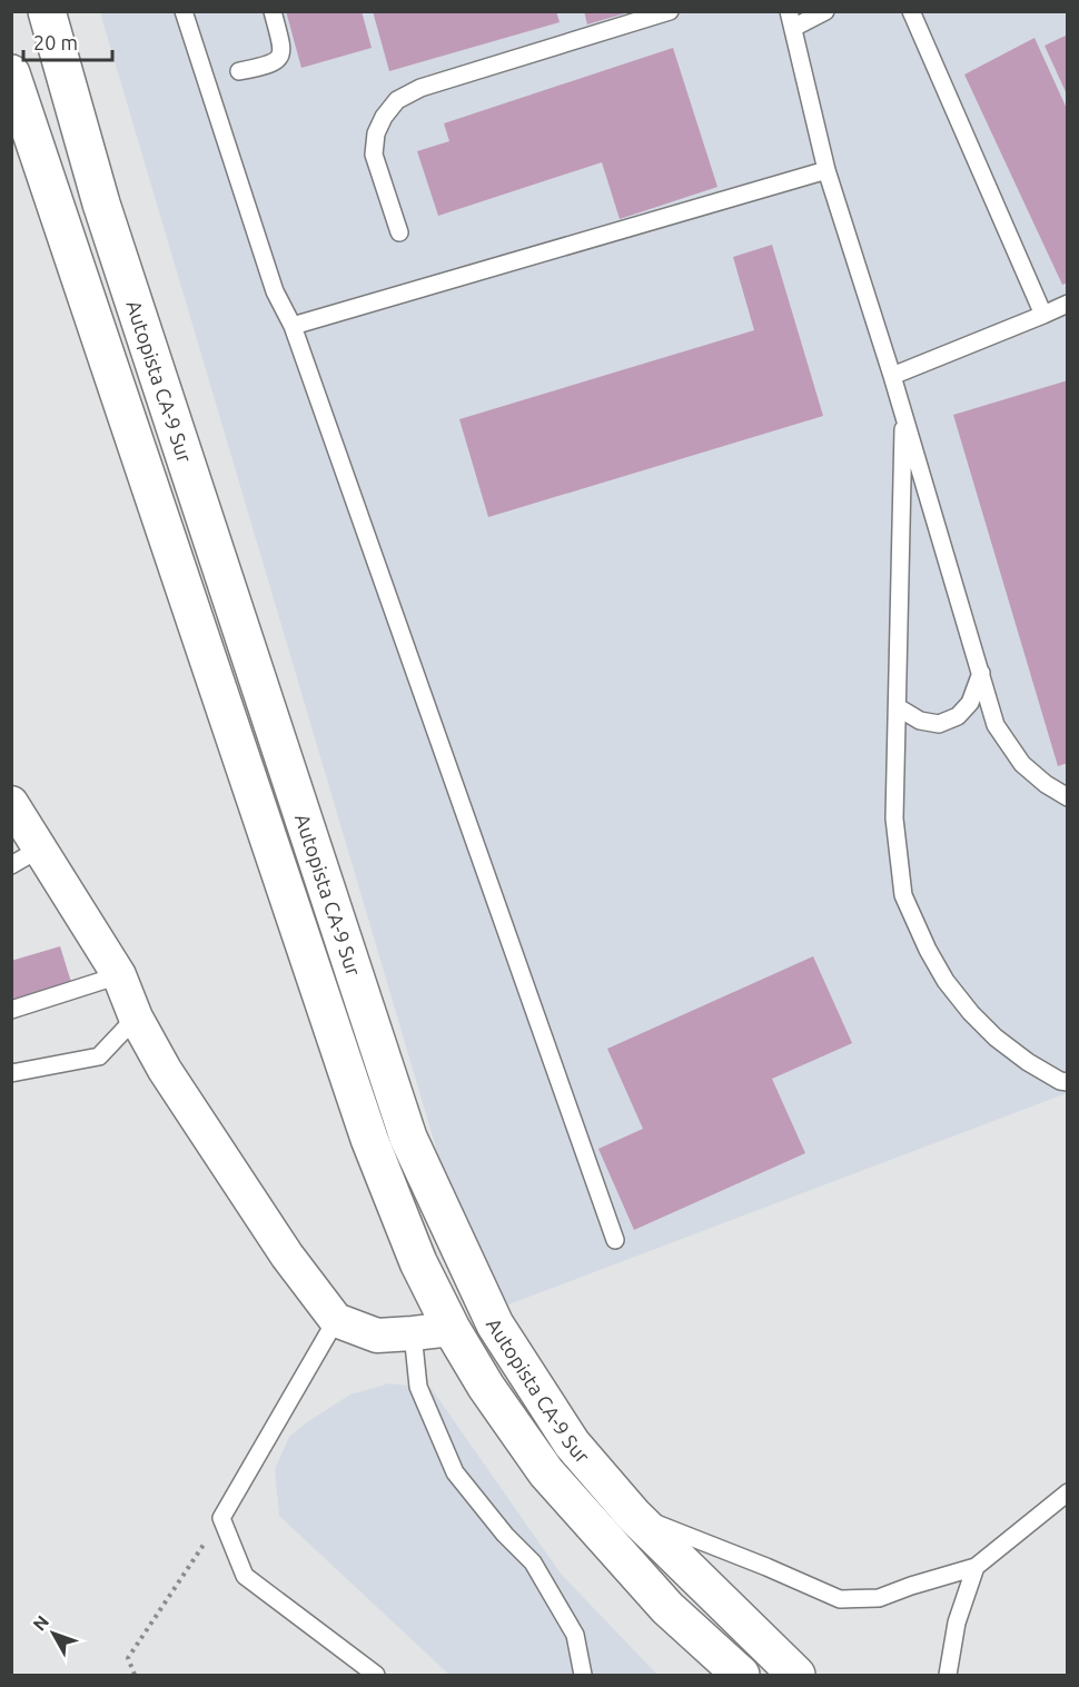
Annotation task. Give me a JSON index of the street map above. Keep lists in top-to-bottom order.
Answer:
{
  "streets": {
    "highway": ["Autopista CA-9 Sur"]
  },
  "scale_bar": "20 m",
  "north": "top left"
}
